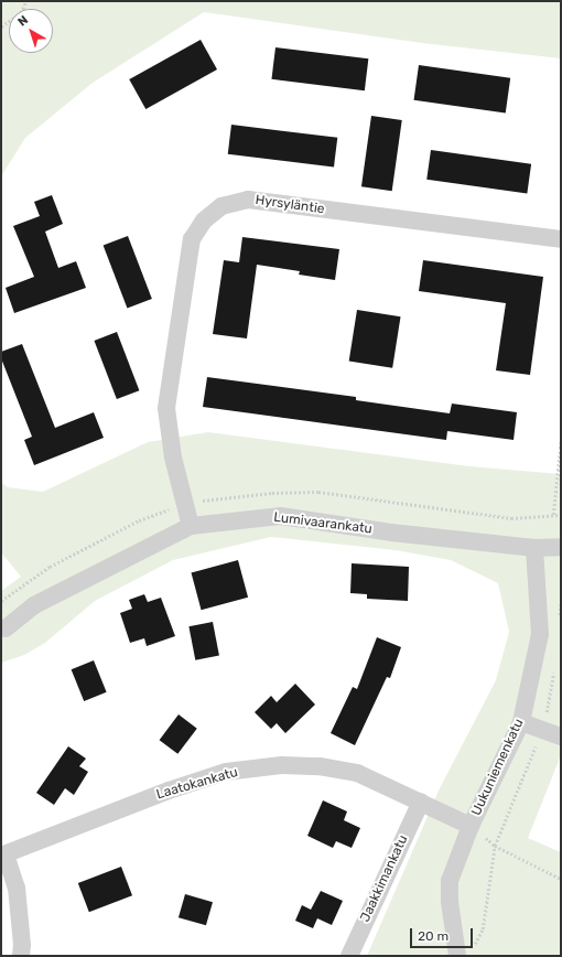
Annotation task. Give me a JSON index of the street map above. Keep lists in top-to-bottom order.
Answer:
{
  "streets": {
    "street": [
      "Hyrsyläntie",
      "Lumivaarankatu",
      "Uukuniemenkatu",
      "Laatokankatu",
      "Jaakkimankatu"
    ]
  },
  "crossings": [
    ["Hyrsyläntie", "Lumivaarankatu"],
    ["Lumivaarankatu", "Uukuniemenkatu"],
    ["Uukuniemenkatu", "Laatokankatu"],
    ["Laatokankatu", "Jaakkimankatu"]
  ],
  "scale_bar": "20 m",
  "north": "top left"
}
